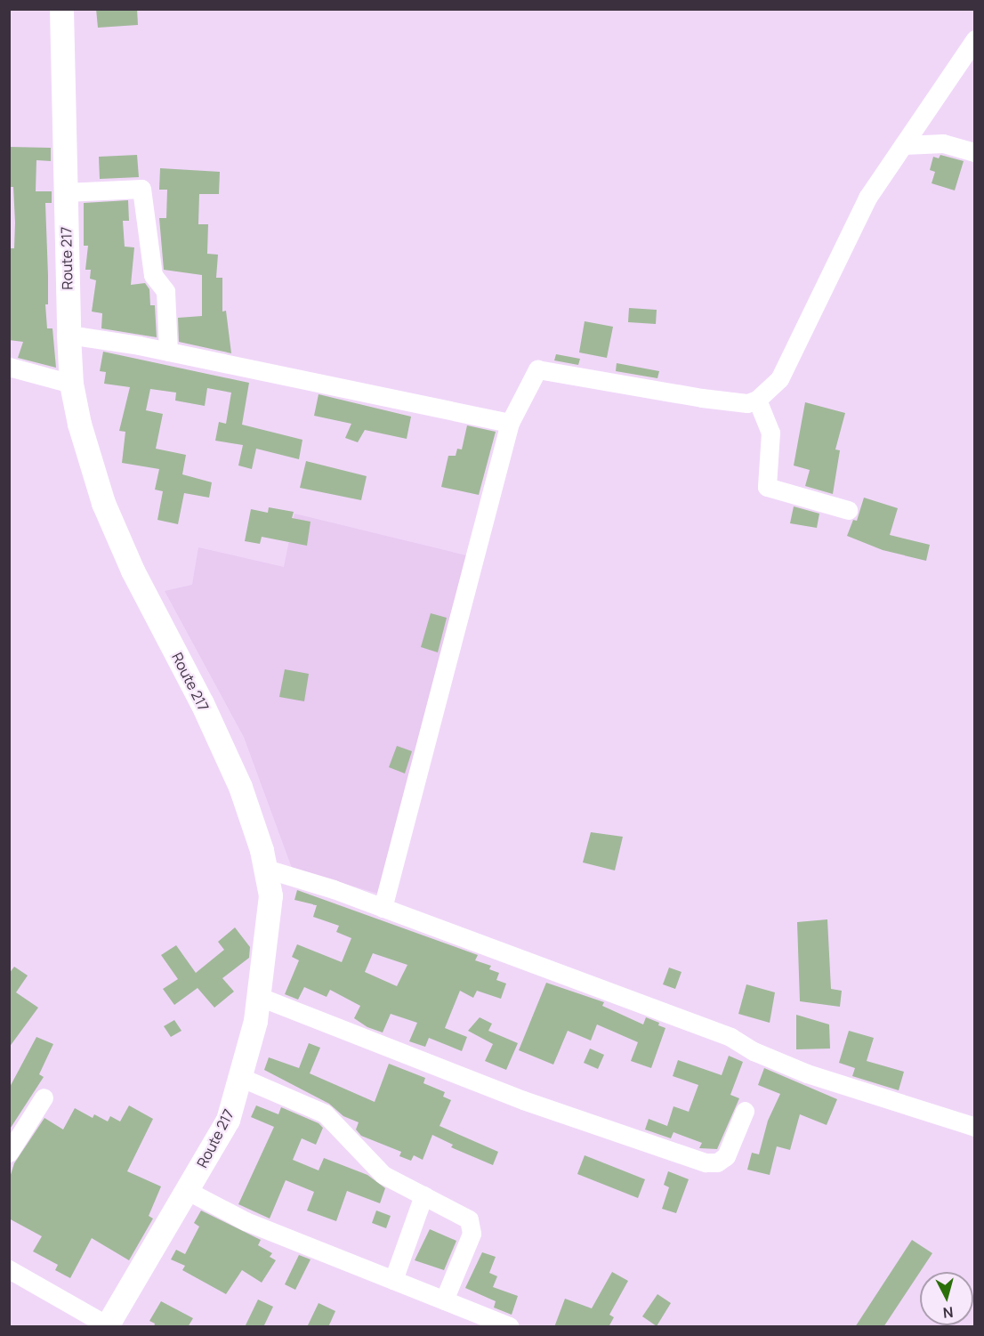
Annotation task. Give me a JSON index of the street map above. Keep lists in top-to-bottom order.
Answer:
{
  "streets": {
    "main road": ["Route 217"]
  },
  "north": "bottom"
}
